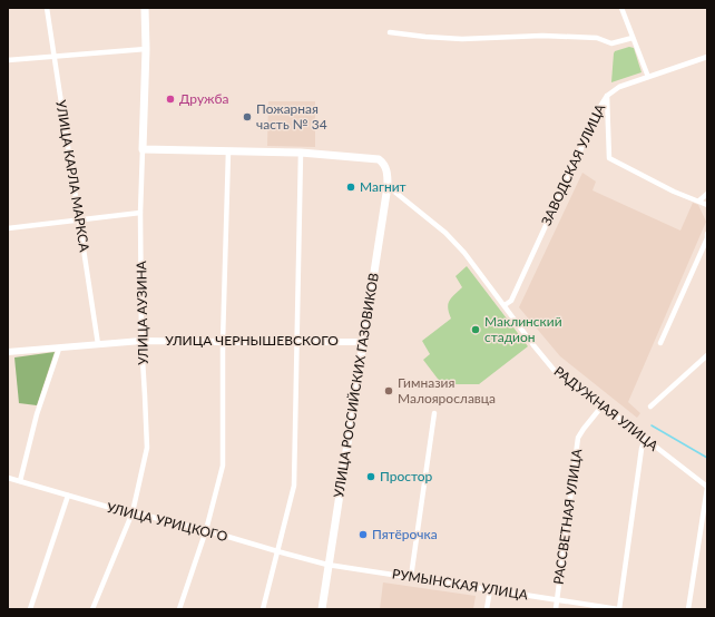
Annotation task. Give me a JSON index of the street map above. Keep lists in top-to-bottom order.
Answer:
{
  "streets": {
    "main road": ["УЛИЦА АУЗИНА", "УЛИЦА РОССИЙСКИХ ГАЗОВИКОВ"],
    "street": [
      "ЗАВОДСКАЯ УЛИЦА",
      "УЛИЦА КАРЛА МАРКСА",
      "УЛИЦА ЧЕРНЫШЕВСКОГО",
      "РАДУЖНАЯ УЛИЦА",
      "РАССВЕТНАЯ УЛИЦА",
      "УЛИЦА УРИЦКОГО",
      "РУМЫНСКАЯ УЛИЦА"
    ]
  },
  "crossings": [
    ["ЗАВОДСКАЯ УЛИЦА", "РАДУЖНАЯ УЛИЦА"],
    ["УЛИЦА КАРЛА МАРКСА", "УЛИЦА ЧЕРНЫШЕВСКОГО"],
    ["УЛИЦА АУЗИНА", "УЛИЦА ЧЕРНЫШЕВСКОГО"],
    ["УЛИЦА АУЗИНА", "УЛИЦА УРИЦКОГО"],
    ["УЛИЦА ЧЕРНЫШЕВСКОГО", "УЛИЦА РОССИЙСКИХ ГАЗОВИКОВ"],
    ["УЛИЦА РОССИЙСКИХ ГАЗОВИКОВ", "РАДУЖНАЯ УЛИЦА"],
    ["УЛИЦА РОССИЙСКИХ ГАЗОВИКОВ", "УЛИЦА УРИЦКОГО"],
    ["УЛИЦА РОССИЙСКИХ ГАЗОВИКОВ", "РУМЫНСКАЯ УЛИЦА"],
    ["РАДУЖНАЯ УЛИЦА", "РАССВЕТНАЯ УЛИЦА"],
    ["РАССВЕТНАЯ УЛИЦА", "РУМЫНСКАЯ УЛИЦА"],
    ["УЛИЦА УРИЦКОГО", "РУМЫНСКАЯ УЛИЦА"]
  ],
  "places": [
    "Дружба",
    "Пожарная часть № 34",
    "Магнит",
    "Маклинский стадион",
    "Гимназия Малоярославца",
    "Простор",
    "Пятёрочка"
  ]
}
